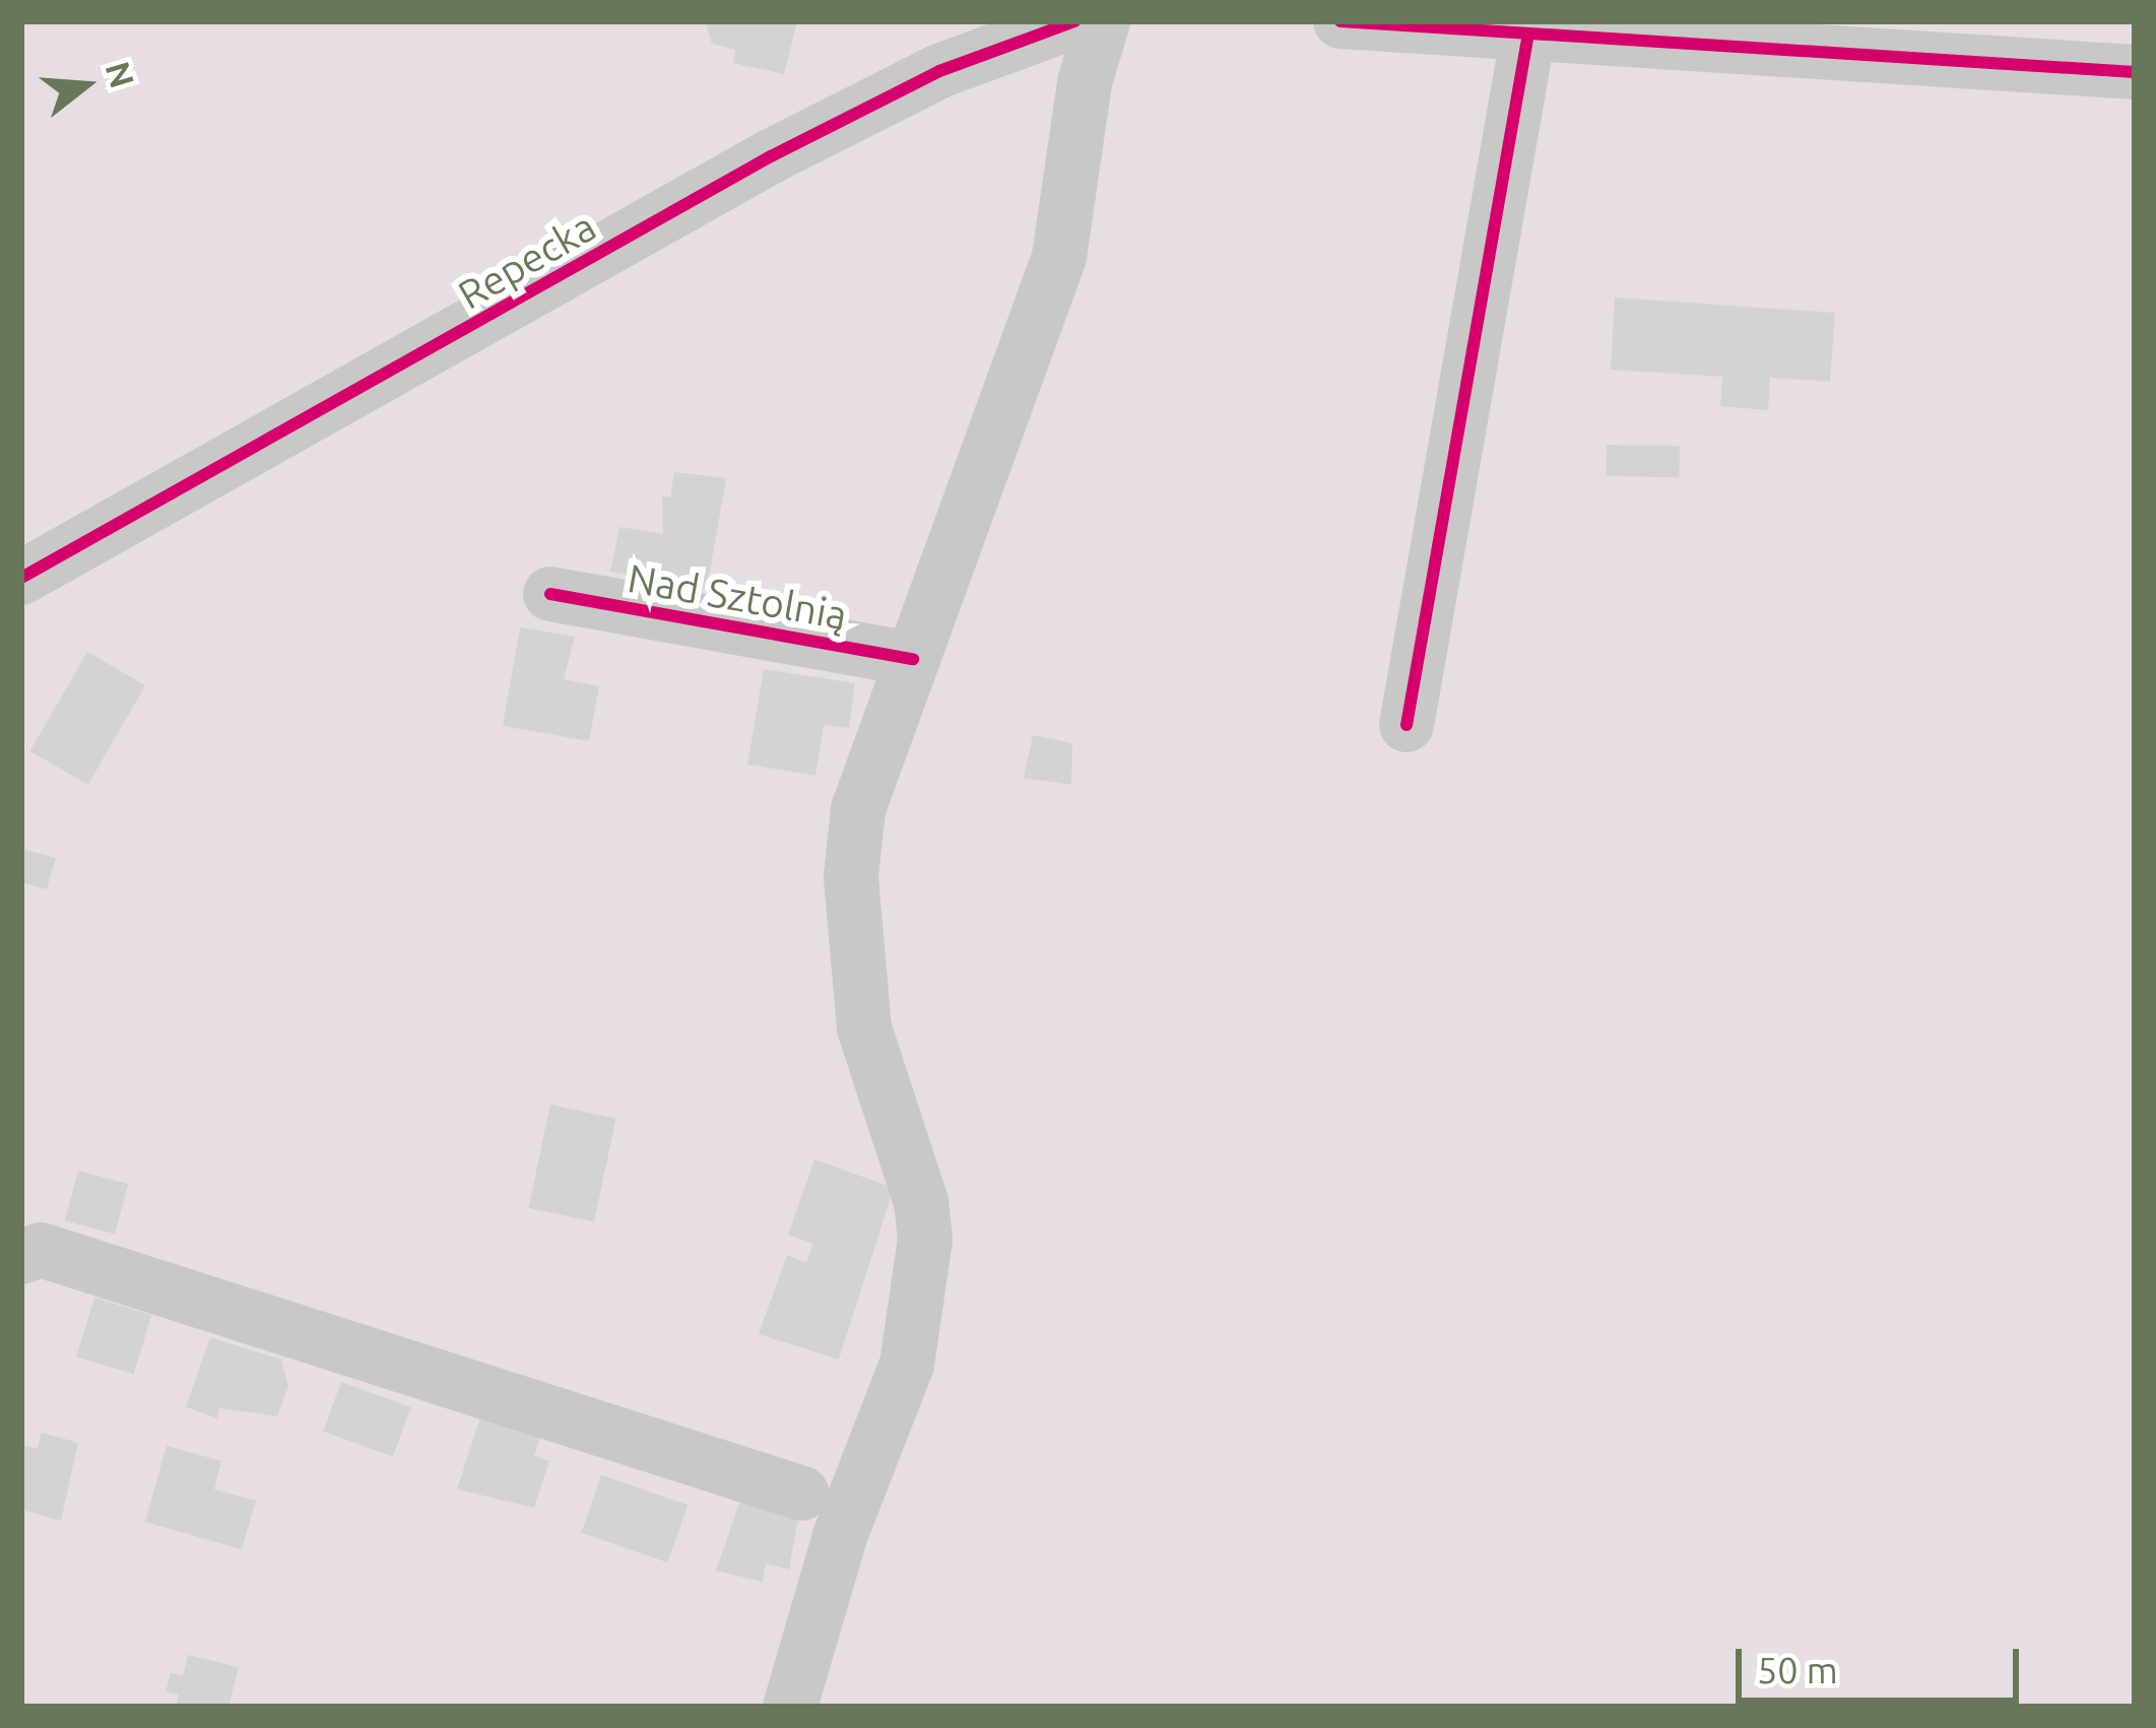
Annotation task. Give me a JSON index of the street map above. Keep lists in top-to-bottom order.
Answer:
{
  "streets": {
    "street": ["Repecka", "Nad Sztolnią"]
  },
  "scale_bar": "50 m",
  "north": "right"
}
